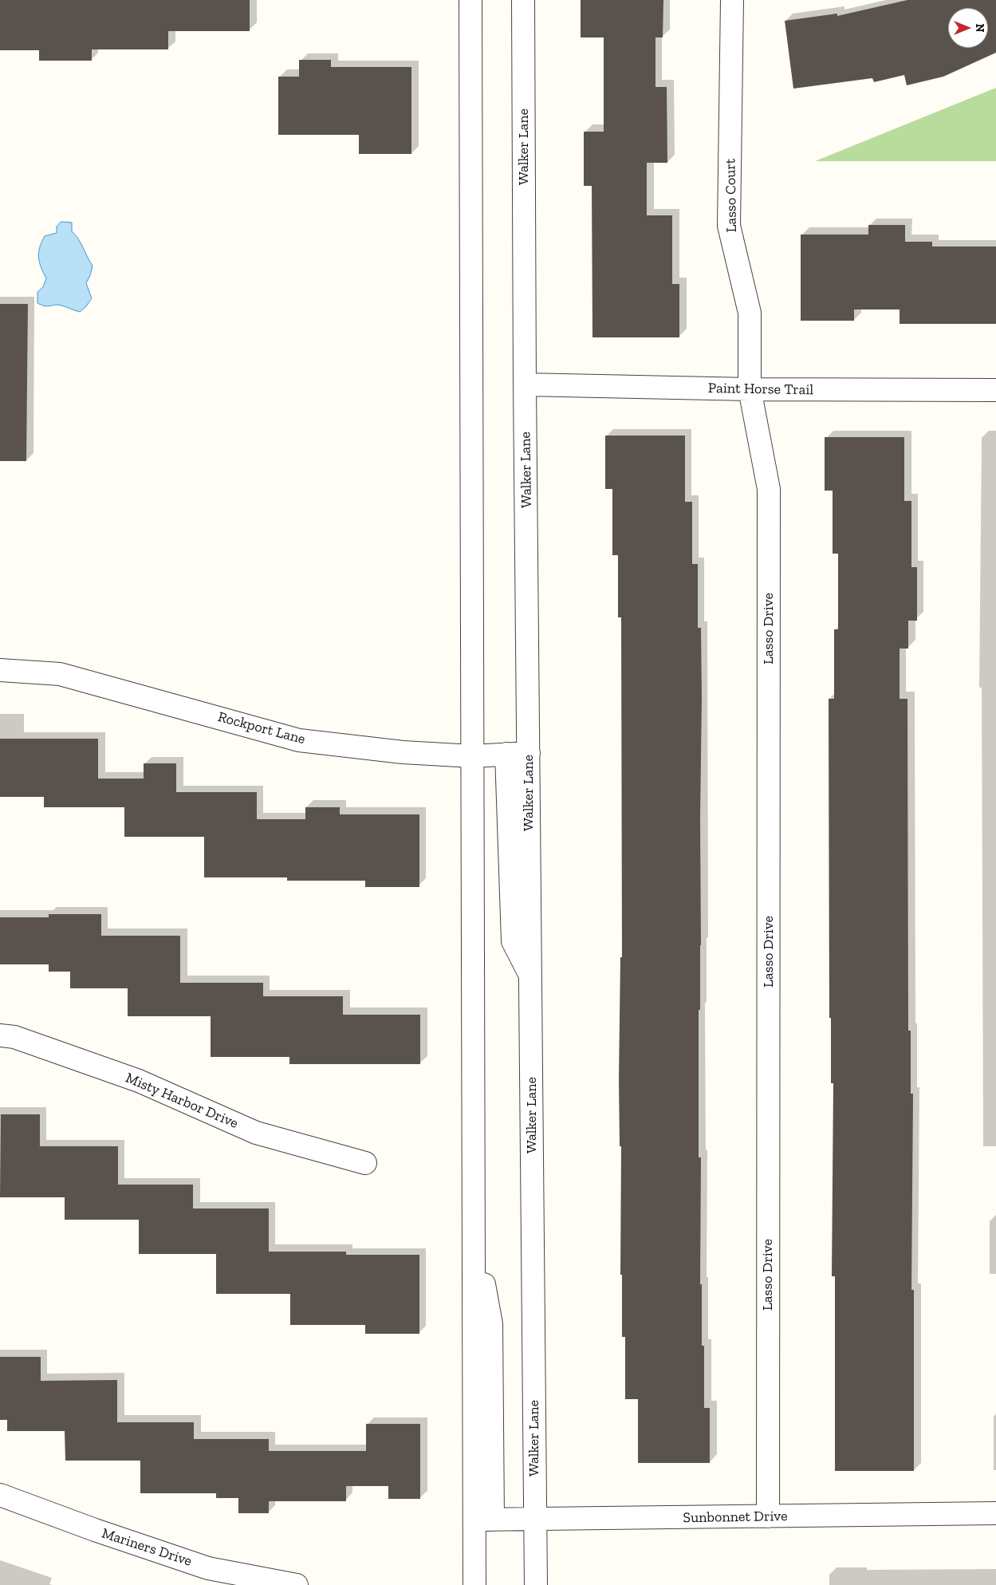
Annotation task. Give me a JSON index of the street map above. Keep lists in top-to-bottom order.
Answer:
{
  "streets": {
    "street": [
      "Walker Lane",
      "Lasso Court",
      "Paint Horse Trail",
      "Lasso Drive",
      "Rockport Lane",
      "Misty Harbor Drive",
      "Sunbonnet Drive",
      "Mariners Drive"
    ]
  },
  "crossings": [
    ["Walker Lane", "Paint Horse Trail"],
    ["Walker Lane", "Rockport Lane"],
    ["Walker Lane", "Sunbonnet Drive"],
    ["Lasso Court", "Paint Horse Trail"],
    ["Lasso Court", "Lasso Drive"],
    ["Paint Horse Trail", "Lasso Drive"],
    ["Lasso Drive", "Sunbonnet Drive"]
  ],
  "north": "right"
}
